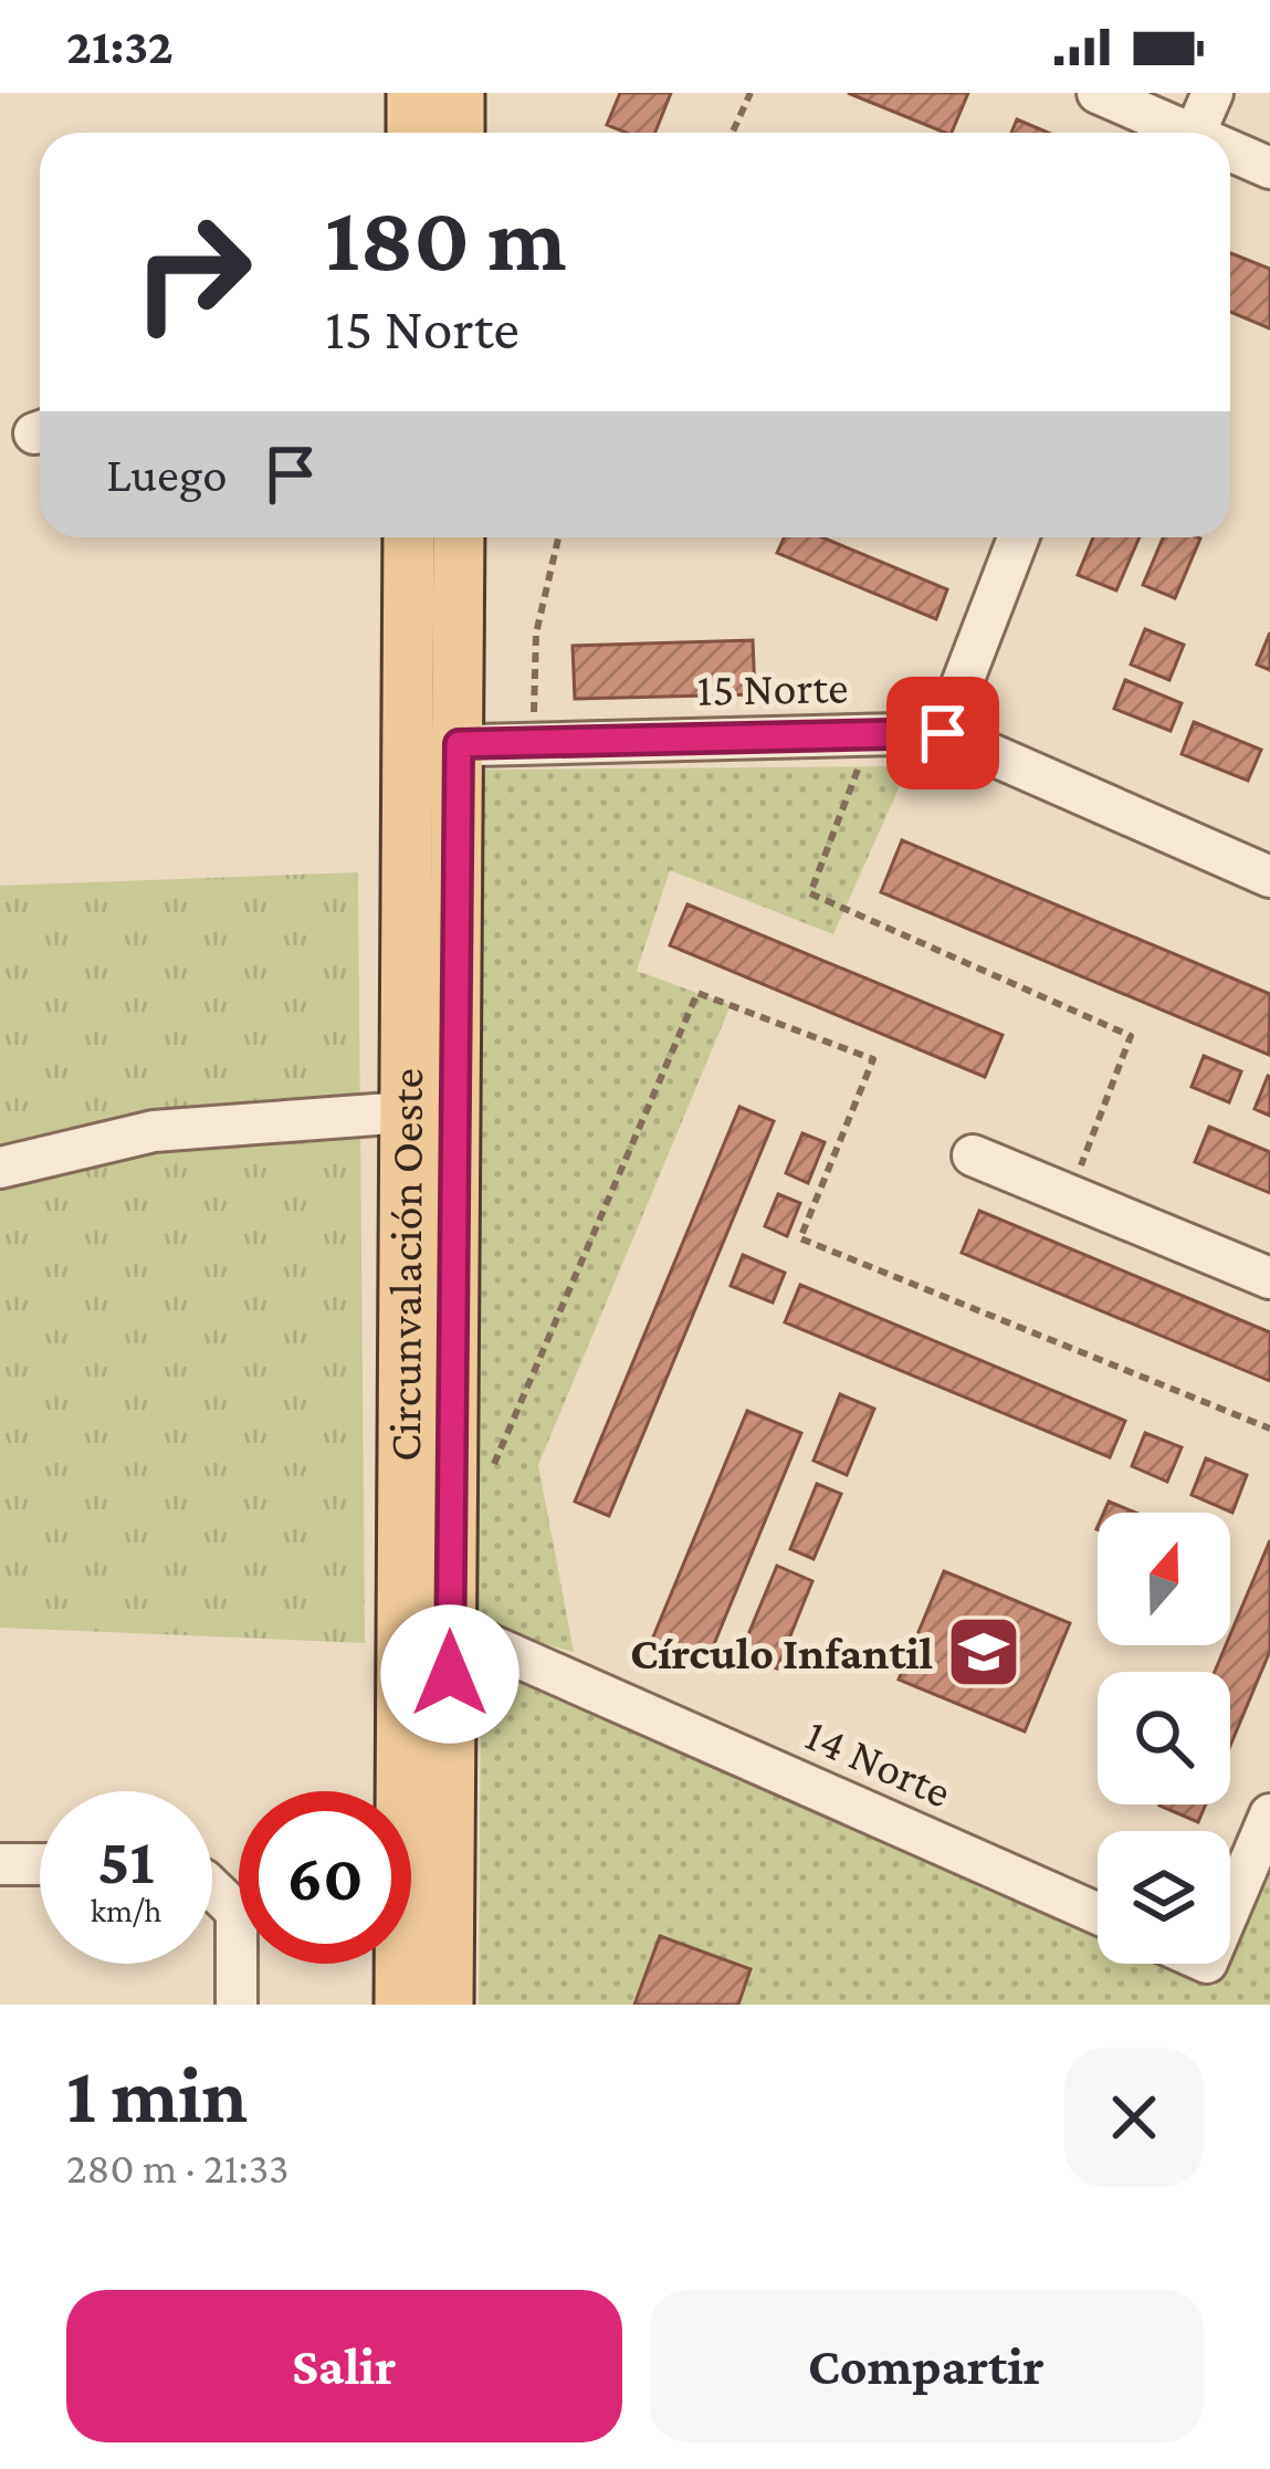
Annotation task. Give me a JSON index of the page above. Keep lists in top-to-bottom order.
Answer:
{
  "streets": {
    "main road": ["Circunvalación Oeste"],
    "street": ["15 Norte", "14 Norte"]
  },
  "crossings": [
    ["15 Norte", "Circunvalación Oeste"],
    ["Circunvalación Oeste", "14 Norte"]
  ],
  "places": {
    "school or university": ["Círculo Infantil"]
  },
  "north": "top",
  "page": {
    "status": "21:32",
    "turn": ["180 m", "15 Norte"],
    "then": "Luego",
    "speed": "51 km/h",
    "limit": "60",
    "heading": ["1 min", "280 m · 21:33"],
    "buttons": ["Salir", "Compartir"]
  }
}
